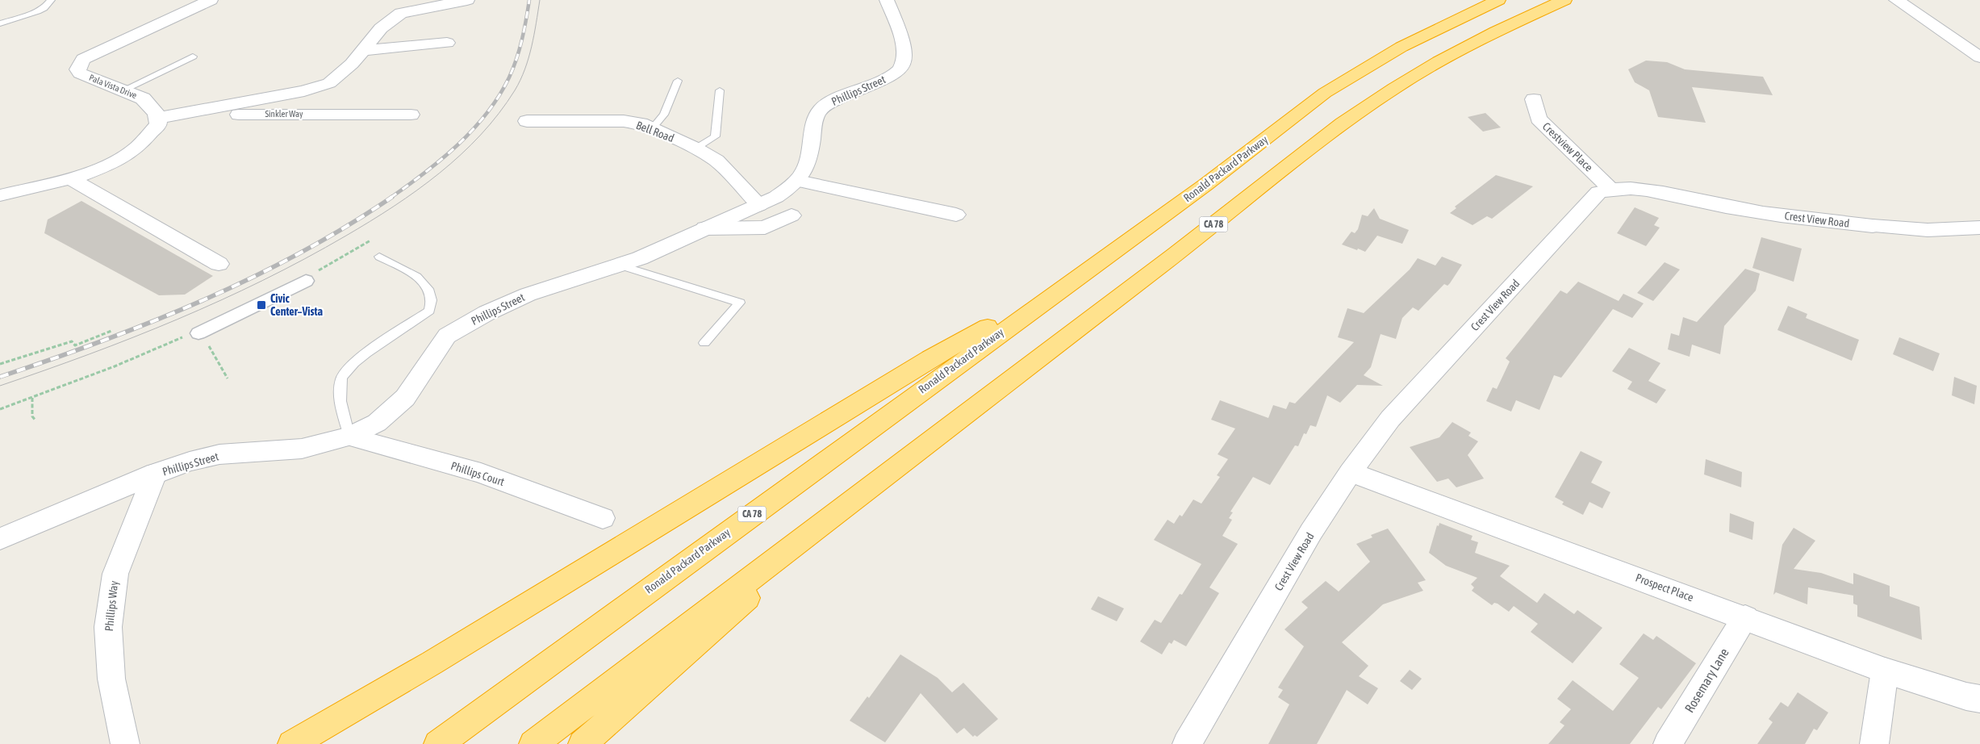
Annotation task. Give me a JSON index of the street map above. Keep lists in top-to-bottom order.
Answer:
{
  "streets": {
    "highway": ["Ronald Packard Parkway", "CA 78"],
    "street": [
      "Pala Vista Drive",
      "Phillips Street",
      "Sinkler Way",
      "Bell Road",
      "Crestview Place",
      "Crest View Road",
      "Phillips Court",
      "Prospect Place",
      "Phillips Way",
      "Rosemary Lane"
    ]
  },
  "crossings": [
    ["Pala Vista Drive", "Sinkler Way"],
    ["Phillips Street", "Bell Road"],
    ["Phillips Street", "Phillips Court"],
    ["Phillips Street", "Phillips Way"],
    ["Crestview Place", "Crest View Road"],
    ["Crest View Road", "Prospect Place"],
    ["Prospect Place", "Rosemary Lane"]
  ],
  "places": {
    "transit": ["Civic Center–Vista"]
  }
}
